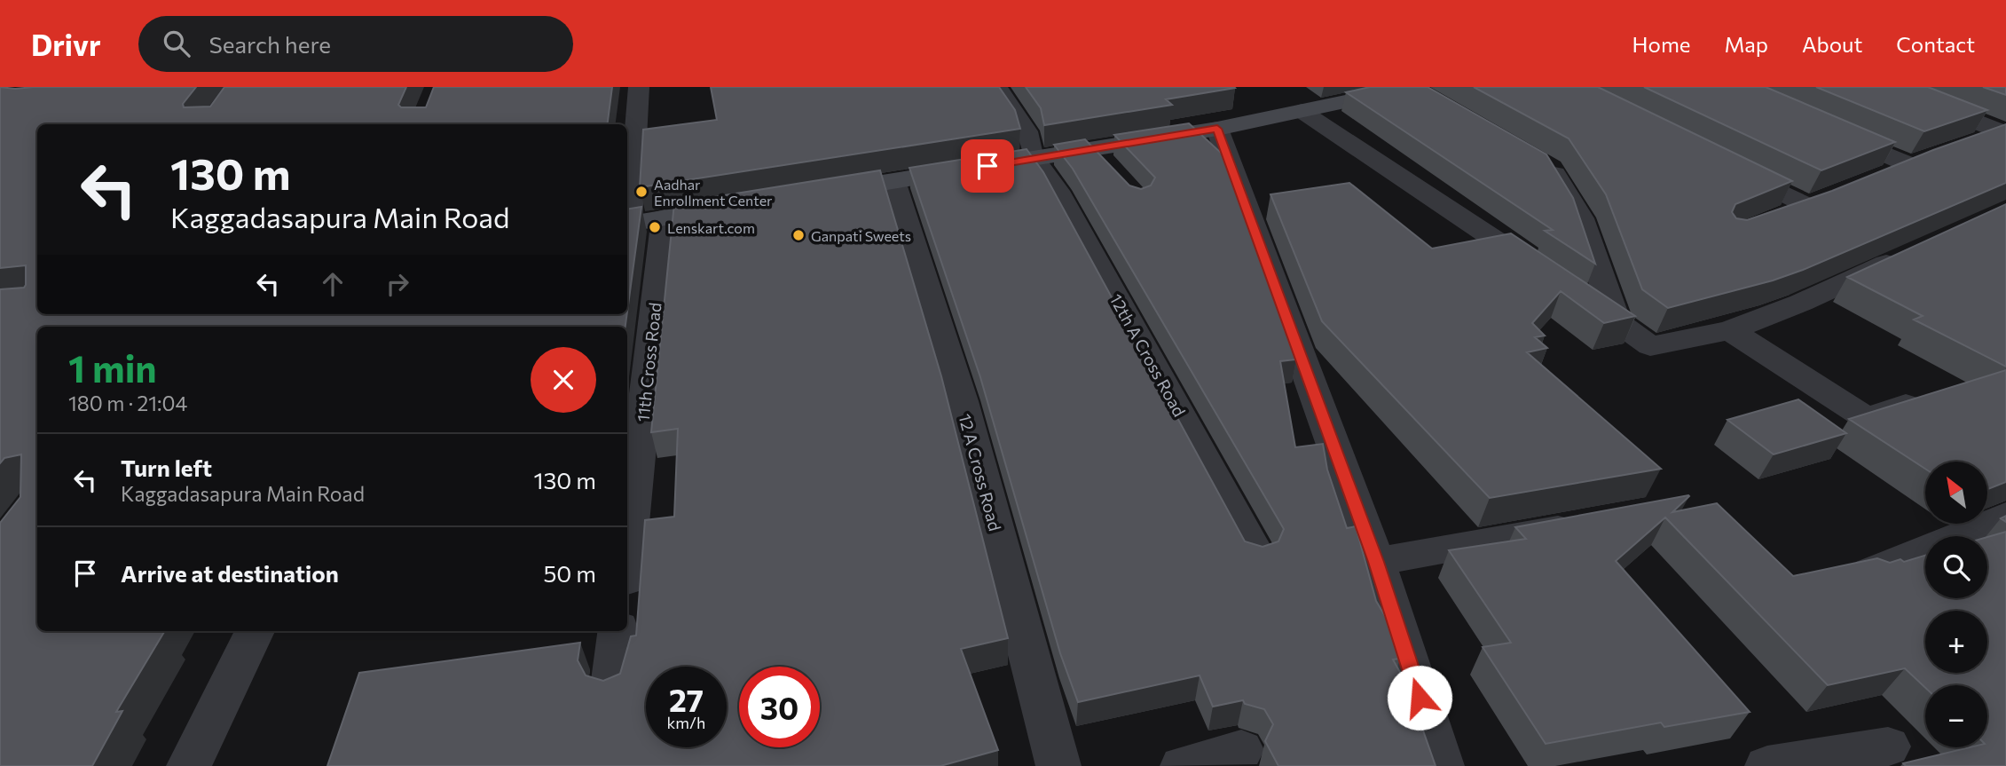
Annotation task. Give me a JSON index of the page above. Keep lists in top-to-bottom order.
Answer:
{
  "streets": {
    "street": ["12th A Cross Road", "11th Cross Road", "12 A Cross Road"]
  },
  "places": ["Aadhar Enrollment Center", "Lenskart.com", "Ganpati Sweets"],
  "north": "top left",
  "page": {
    "header": "Drivr",
    "search": "Search here",
    "nav": [
      "Home",
      "Map",
      "About",
      "Contact"
    ],
    "turn": ["130 m", "Kaggadasapura Main Road"],
    "heading": ["1 min", "180 m · 21:04"],
    "list": [
      {
        "name": "Turn left",
        "note": "Kaggadasapura Main Road",
        "value": "130 m"
      },
      {
        "name": "Arrive at destination",
        "value": "50 m"
      }
    ],
    "map_buttons": ["+", "−"],
    "speed": "27 km/h",
    "limit": "30"
  }
}
